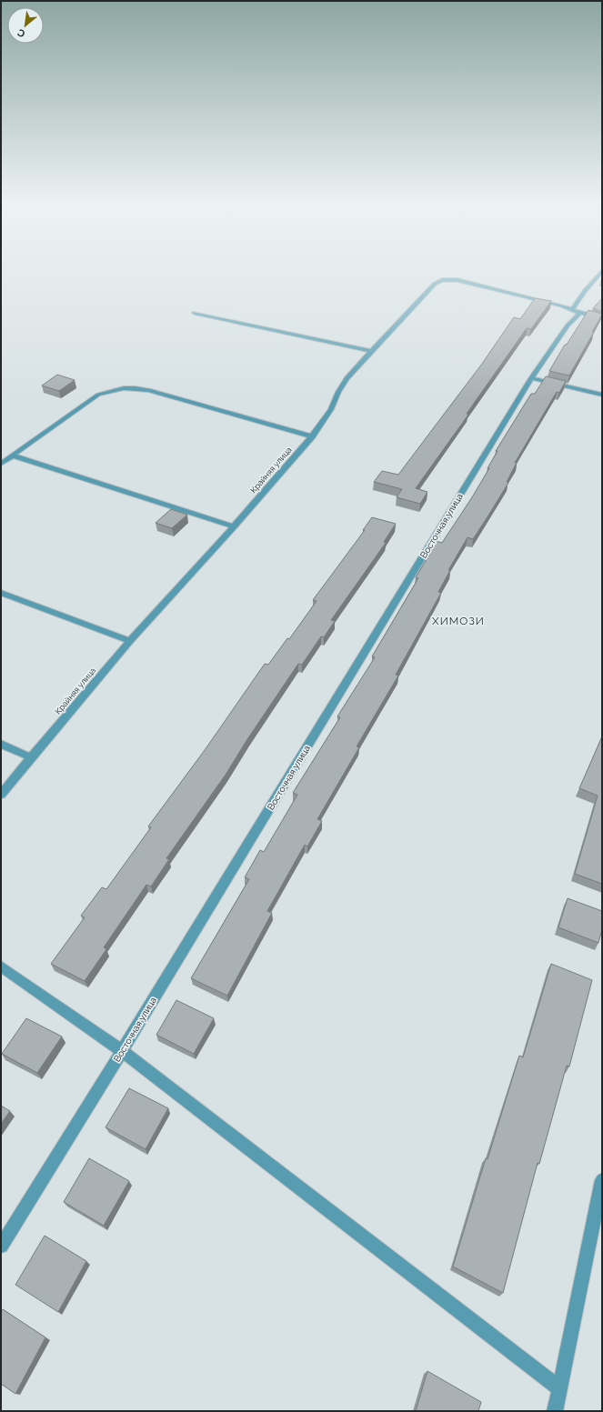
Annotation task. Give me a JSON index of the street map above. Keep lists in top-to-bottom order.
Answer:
{
  "streets": {
    "street": ["Крайняя улица", "Восточная улица"]
  },
  "crossings": [
    ["Крайняя улица", "Восточная улица"]
  ],
  "districts": ["ХИМОЗИ"],
  "north": "bottom left"
}
